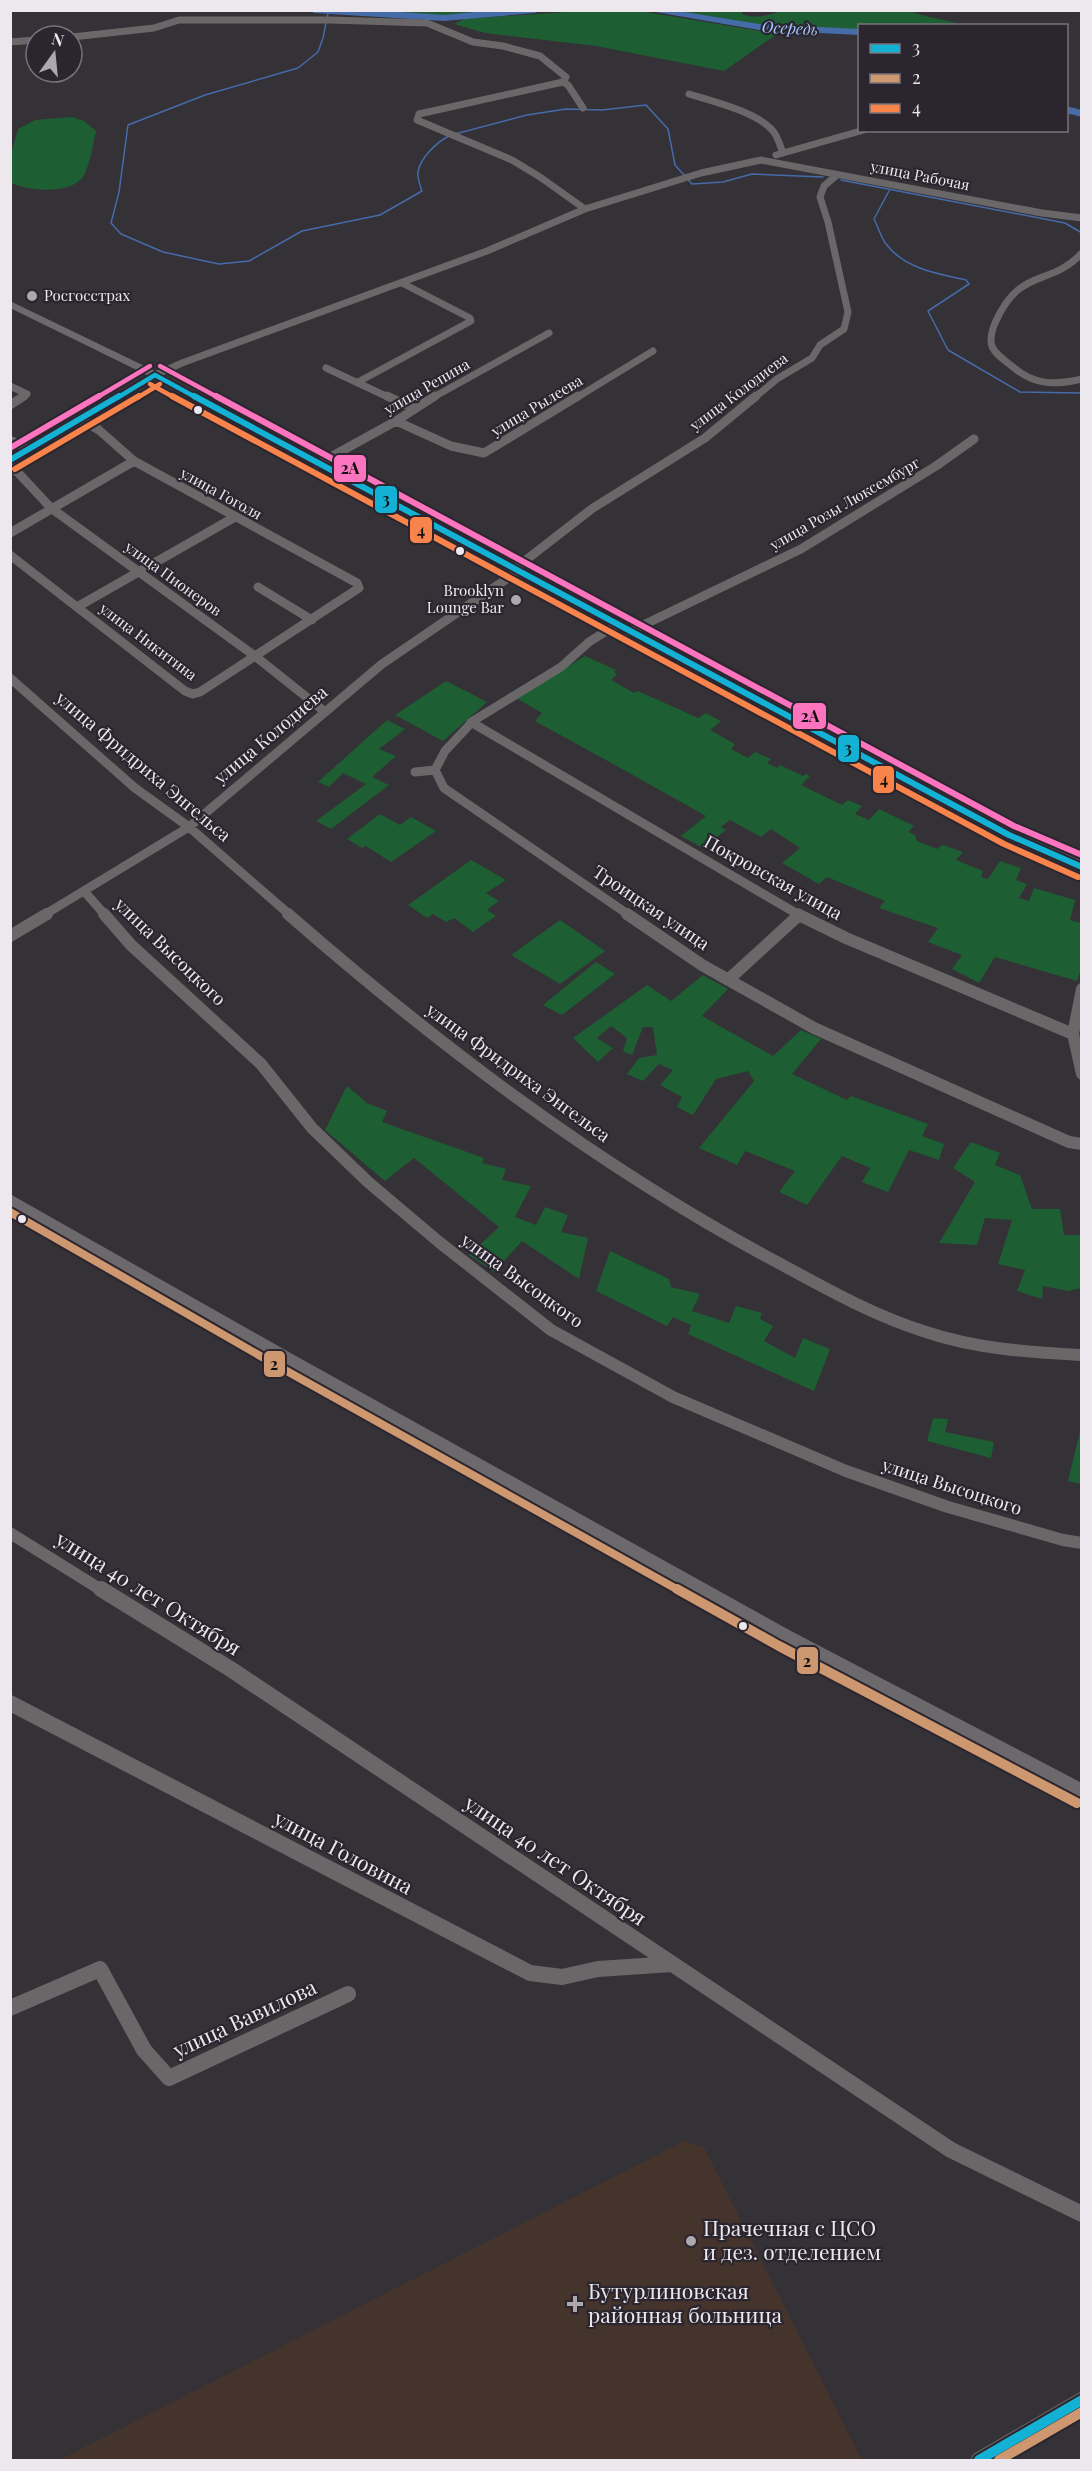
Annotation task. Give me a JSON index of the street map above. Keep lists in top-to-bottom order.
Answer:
{
  "streets": {
    "street": [
      "улица Рабочая",
      "улица Репина",
      "улица Колодиева",
      "улица Рылеева",
      "улица Гоголя",
      "улица Розы Люксембург",
      "улица Пионеров",
      "улица Никитина",
      "улица Фридриха Энгельса",
      "Покровская улица",
      "Троицкая улица",
      "улица Высоцкого",
      "улица 40 лет Октября",
      "улица Головина",
      "улица Вавилова"
    ]
  },
  "crossings": [
    ["улица Рабочая", "улица Колодиева"],
    ["улица Рабочая", "улица Гоголя"],
    ["улица Рабочая", "улица Пионеров"],
    ["улица Репина", "улица Рылеева"],
    ["улица Колодиева", "улица Пионеров"],
    ["улица Колодиева", "улица Фридриха Энгельса"],
    ["улица Колодиева", "улица Высоцкого"],
    ["улица Гоголя", "улица Никитина"],
    ["улица Пионеров", "улица Никитина"],
    ["улица 40 лет Октября", "улица Головина"]
  ],
  "water": ["Осередь"],
  "places": {
    "other": ["Росгосстрах", "Brooklyn Lounge Bar", "Прачечная с ЦСО и дез. отделением"],
    "health": ["Бутурлиновская районная больница"]
  },
  "lines": [
    "transit line 2А",
    "transit line 3",
    "transit line 4",
    "transit line 2"
  ],
  "legend": ["3", "2", "4"],
  "north": "top"
}
